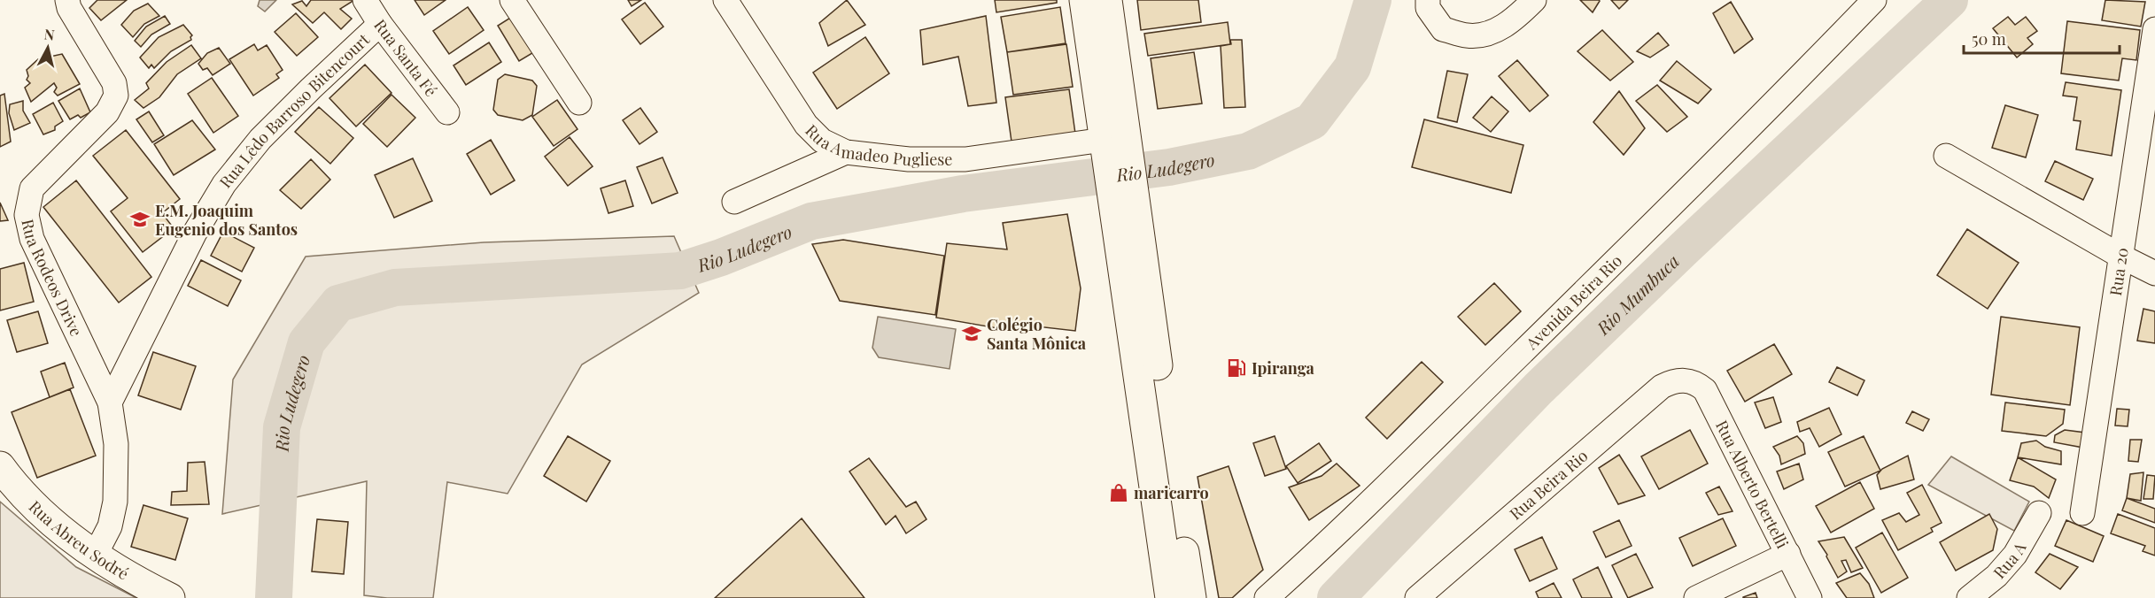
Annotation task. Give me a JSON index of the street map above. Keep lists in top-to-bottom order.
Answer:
{
  "streets": {
    "main road": ["Rua Abreu Sodré"],
    "street": [
      "Rua Santa Fé",
      "Rua Lêdo Barroso Bitencourt",
      "Rua Amadeo Pugliese",
      "Rua 20",
      "Rua Rodeos Drive",
      "Avenida Beira Rio",
      "Rua Beira Rio",
      "Rua Alberto Bertelli",
      "Rua A"
    ]
  },
  "crossings": [
    ["Rua Santa Fé", "Rua Lêdo Barroso Bitencourt"],
    ["Rua Lêdo Barroso Bitencourt", "Rua Rodeos Drive"],
    ["Rua Beira Rio", "Rua Alberto Bertelli"]
  ],
  "water": ["Rio Ludegero", "Rio Mumbuca"],
  "places": {
    "school or university": ["E.M. Joaquim Eugenio dos Santos", "Colégio Santa Mônica"],
    "fuel station": ["Ipiranga"],
    "shop": ["maricarro"]
  },
  "scale_bar": "50 m",
  "north": "top"
}
